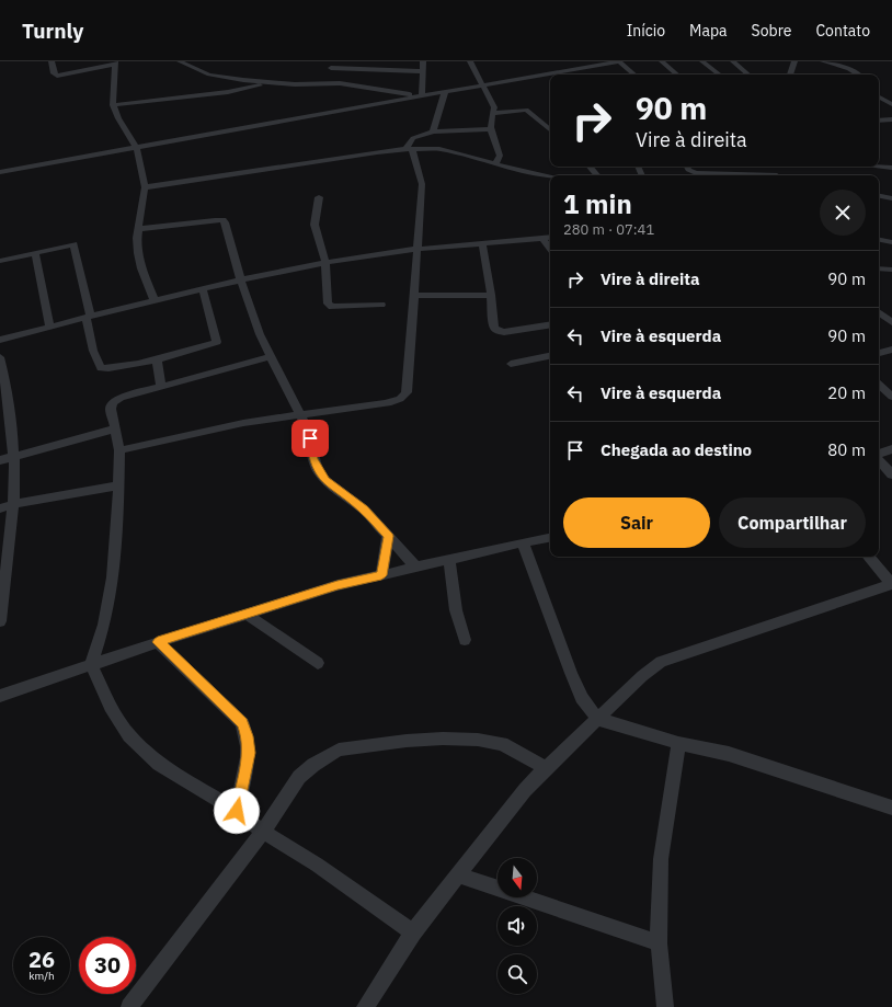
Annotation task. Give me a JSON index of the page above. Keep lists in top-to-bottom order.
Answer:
{
  "north": "bottom",
  "page": {
    "header": "Turnly",
    "nav": [
      "Início",
      "Mapa",
      "Sobre",
      "Contato"
    ],
    "turn": ["90 m", "Vire à direita"],
    "heading": ["1 min", "280 m · 07:41"],
    "list": [
      {
        "name": "Vire à direita",
        "value": "90 m"
      },
      {
        "name": "Vire à esquerda",
        "value": "90 m"
      },
      {
        "name": "Vire à esquerda",
        "value": "20 m"
      },
      {
        "name": "Chegada ao destino",
        "value": "80 m"
      }
    ],
    "buttons": ["Sair", "Compartilhar"],
    "speed": "26 km/h",
    "limit": "30"
  }
}
